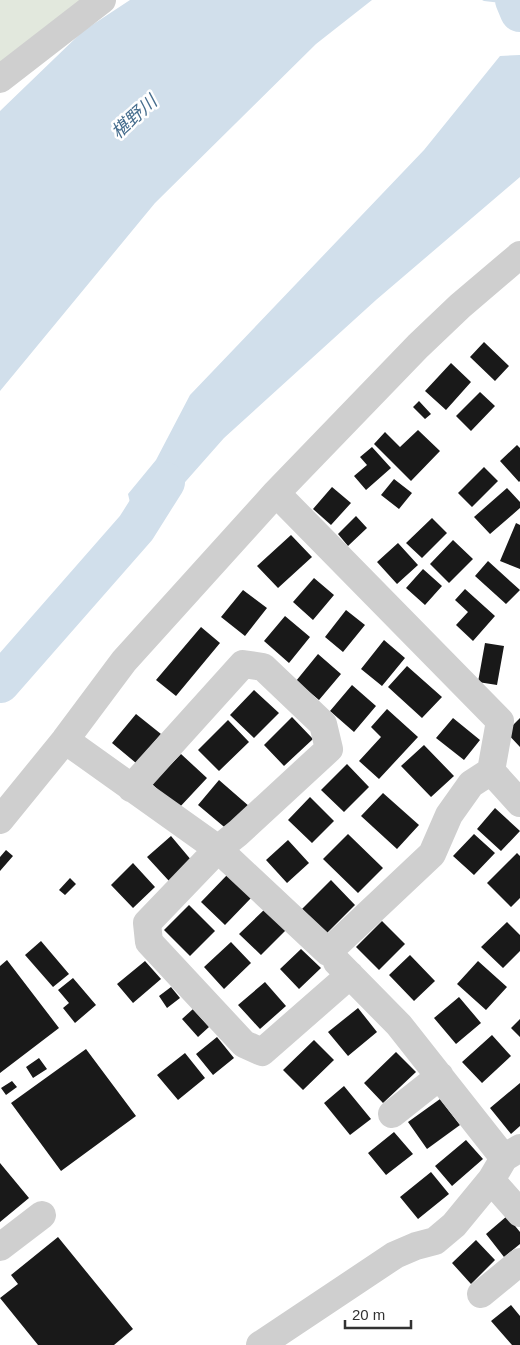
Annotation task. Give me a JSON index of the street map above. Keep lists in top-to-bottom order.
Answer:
{
  "water": ["椹野川"],
  "scale_bar": "20 m"
}
